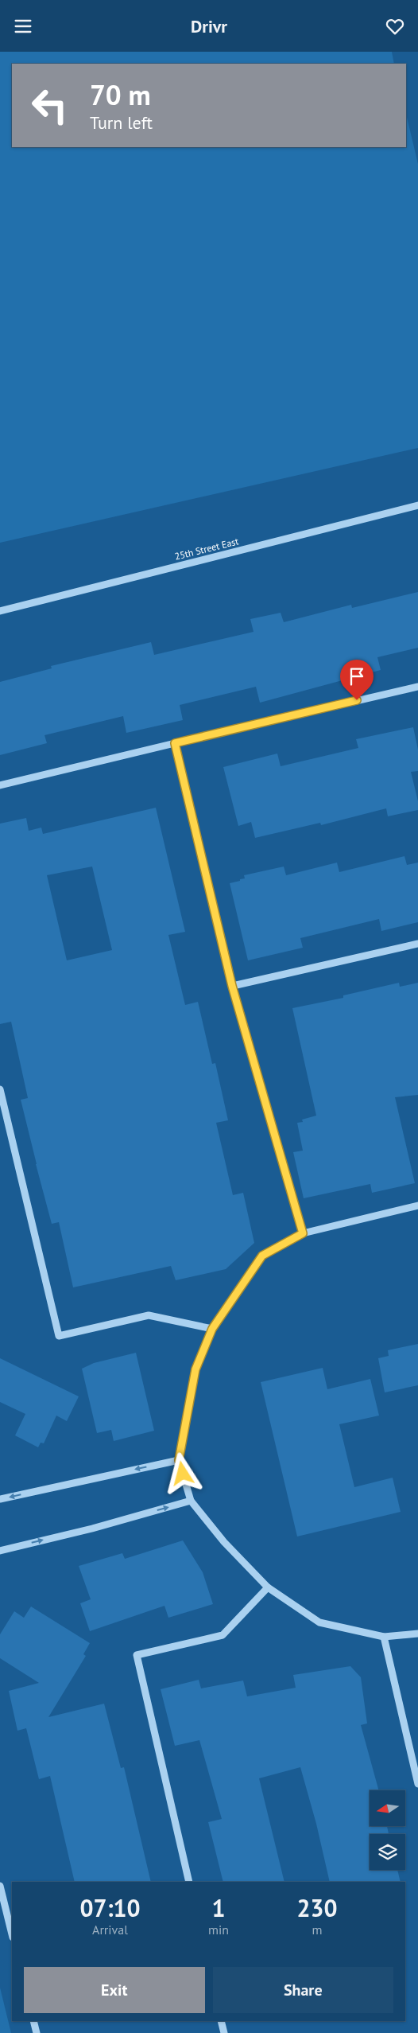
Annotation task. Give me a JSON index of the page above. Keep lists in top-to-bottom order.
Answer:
{
  "streets": {
    "street": ["25th Street East"]
  },
  "north": "left",
  "page": {
    "header": "Drivr",
    "turn": ["70 m", "Turn left"],
    "eta": [
      "07:10",
      "Arrival",
      "1",
      "min",
      "230",
      "m"
    ],
    "buttons": ["Exit", "Share"]
  }
}
